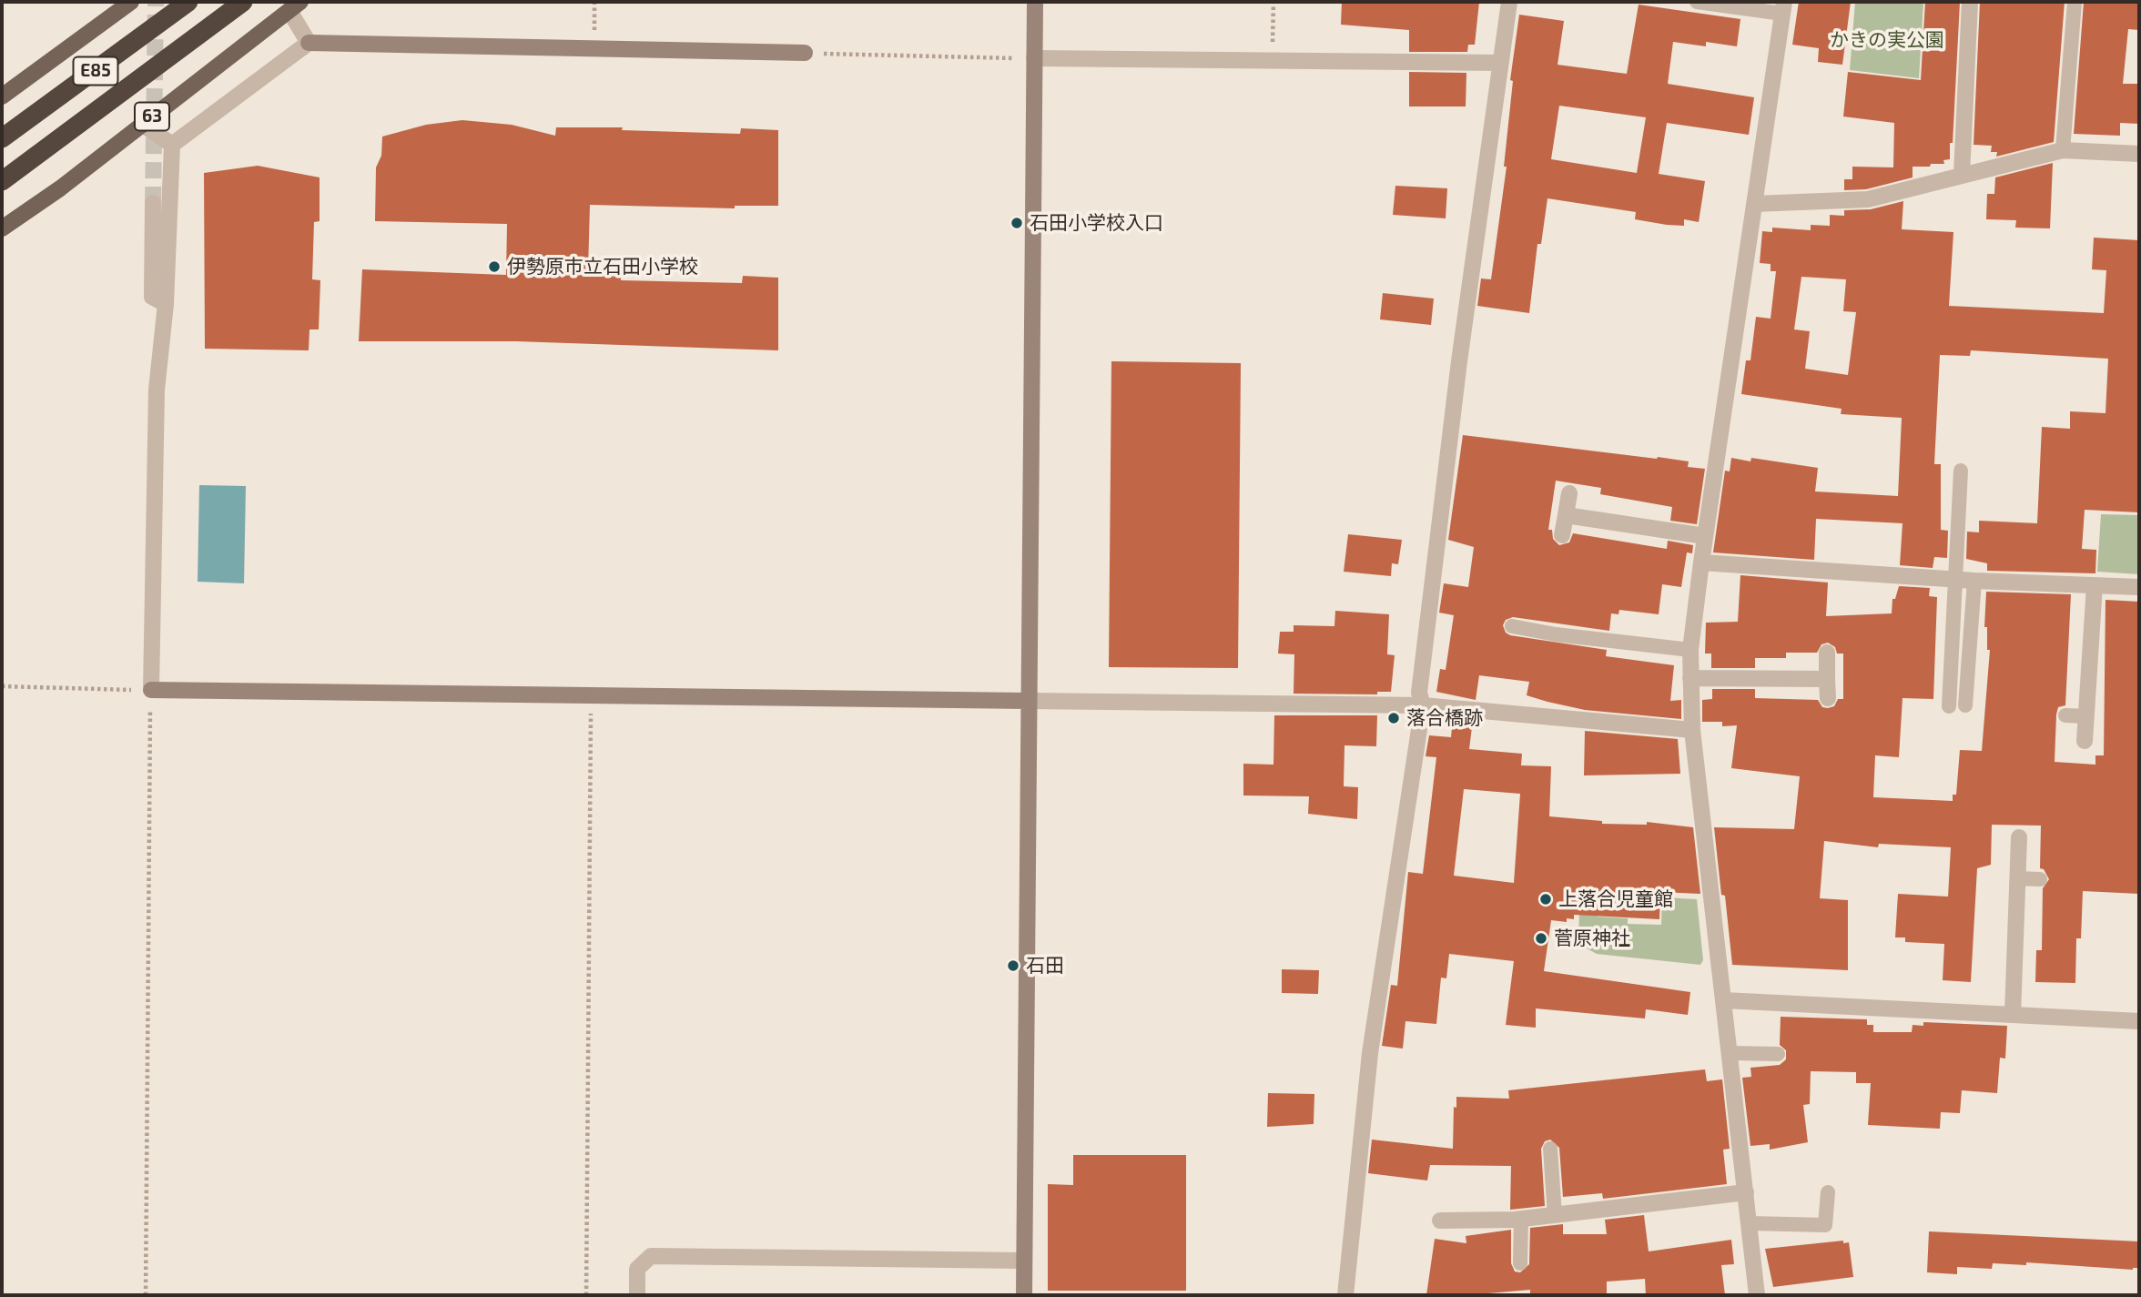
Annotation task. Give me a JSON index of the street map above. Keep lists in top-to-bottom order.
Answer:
{
  "streets": {
    "highway": ["E85"],
    "main road": ["63"]
  },
  "parks": ["かきの実公園"],
  "places": [
    "石田小学校入口",
    "伊勢原市立石田小学校",
    "落合橋跡",
    "上落合児童館",
    "菅原神社",
    "石田"
  ]
}
